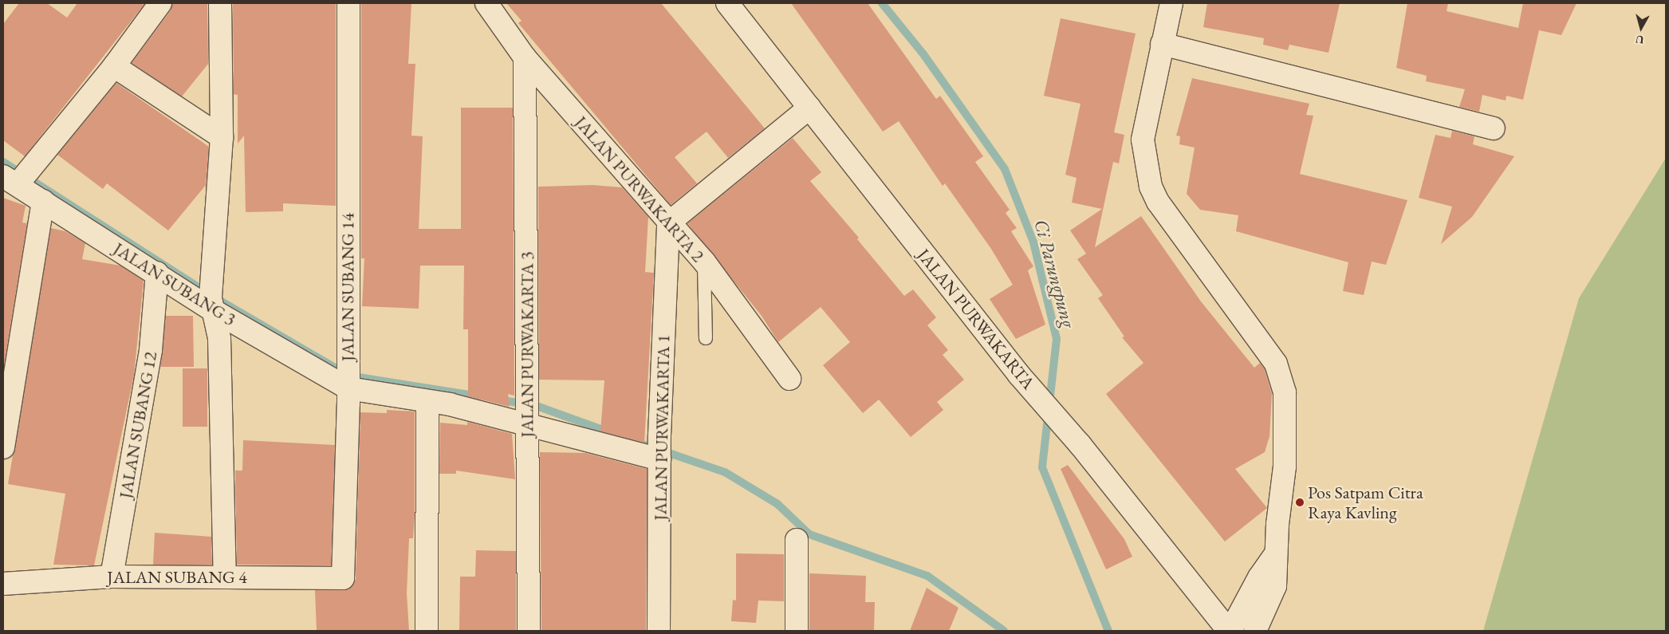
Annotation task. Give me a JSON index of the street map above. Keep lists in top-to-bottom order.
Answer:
{
  "streets": {
    "street": [
      "JALAN PURWAKARTA 2",
      "JALAN SUBANG 3",
      "JALAN SUBANG 14",
      "JALAN PURWAKARTA",
      "JALAN PURWAKARTA 3",
      "JALAN SUBANG 12",
      "JALAN PURWAKARTA 1",
      "JALAN SUBANG 4"
    ]
  },
  "crossings": [
    ["JALAN PURWAKARTA 2", "JALAN PURWAKARTA 3"],
    ["JALAN PURWAKARTA 2", "JALAN PURWAKARTA 1"],
    ["JALAN SUBANG 3", "JALAN SUBANG 14"],
    ["JALAN SUBANG 3", "JALAN SUBANG 12"],
    ["JALAN SUBANG 14", "JALAN SUBANG 4"],
    ["JALAN SUBANG 12", "JALAN SUBANG 4"]
  ],
  "water": ["Ci Parungpung"],
  "places": ["Pos Satpam Citra Raya Kavling"],
  "north": "bottom"
}
